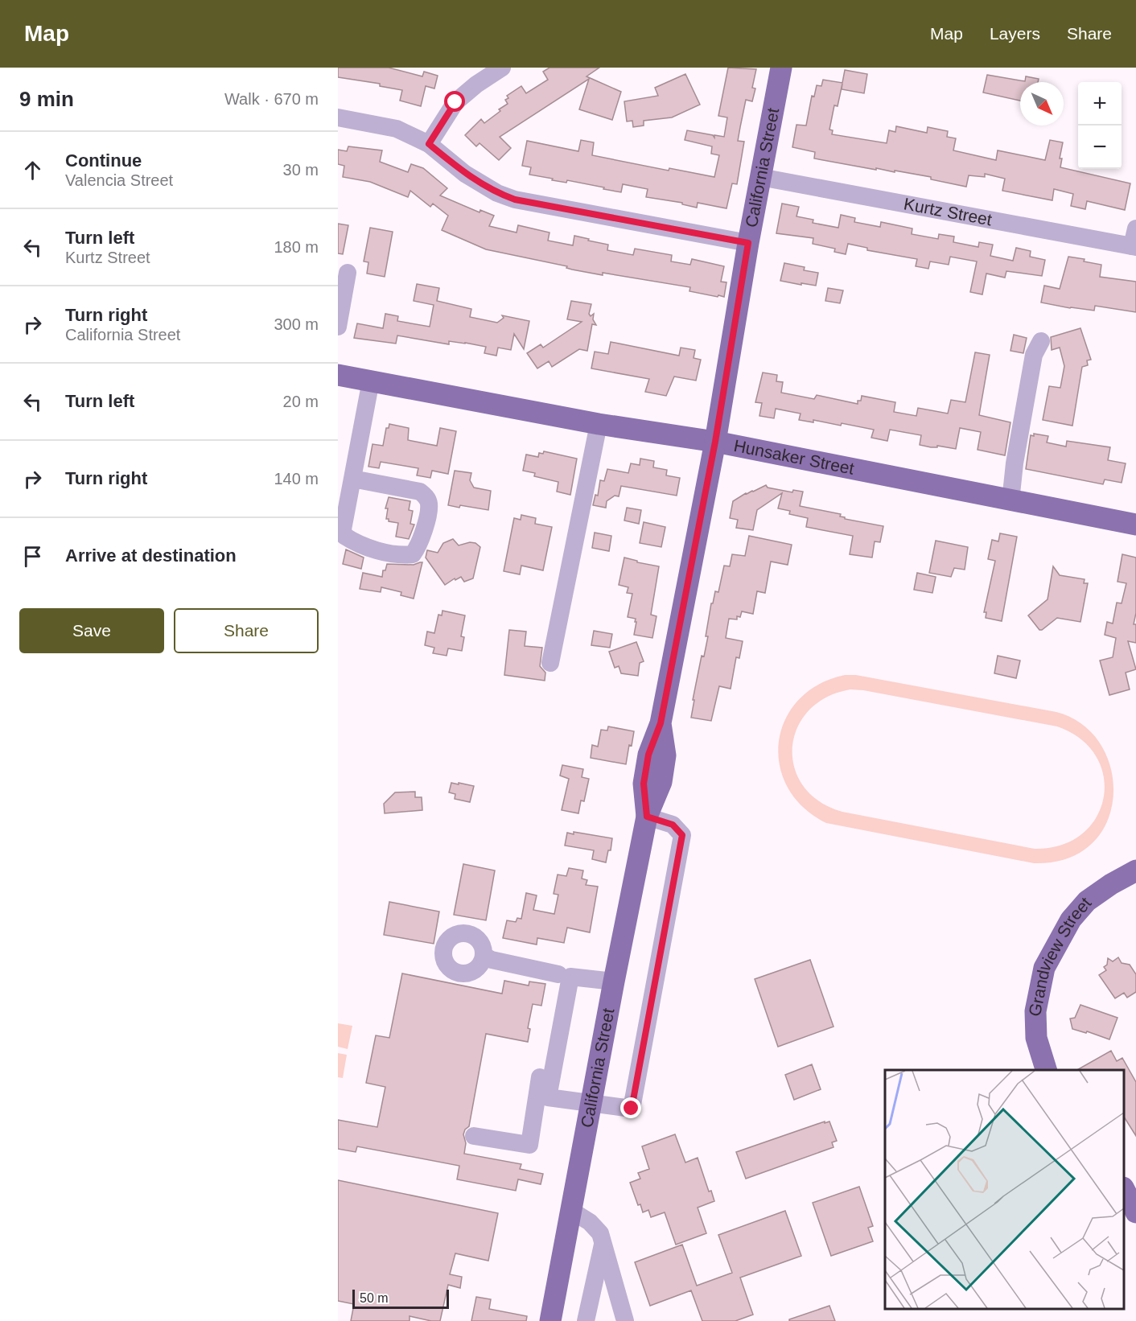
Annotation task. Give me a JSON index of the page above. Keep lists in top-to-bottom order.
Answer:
{
  "streets": {
    "main road": ["California Street", "Hunsaker Street", "Grandview Street"],
    "street": ["Kurtz Street"]
  },
  "crossings": [
    ["California Street", "Kurtz Street"],
    ["California Street", "Hunsaker Street"]
  ],
  "scale_bar": "50 m",
  "north": "bottom right",
  "page": {
    "header": "Map",
    "nav": ["Map", "Layers", "Share"],
    "heading": ["9 min", "Walk · 670 m"],
    "map_buttons": ["+", "−"],
    "list": [
      ["Continue", "Valencia Street", "30 m"],
      ["Turn left", "Kurtz Street", "180 m"],
      ["Turn right", "California Street", "300 m"],
      ["Turn left", "20 m"],
      ["Turn right", "140 m"],
      "Arrive at destination"
    ],
    "buttons": ["Save", "Share"],
    "scale": "50 m"
  }
}
